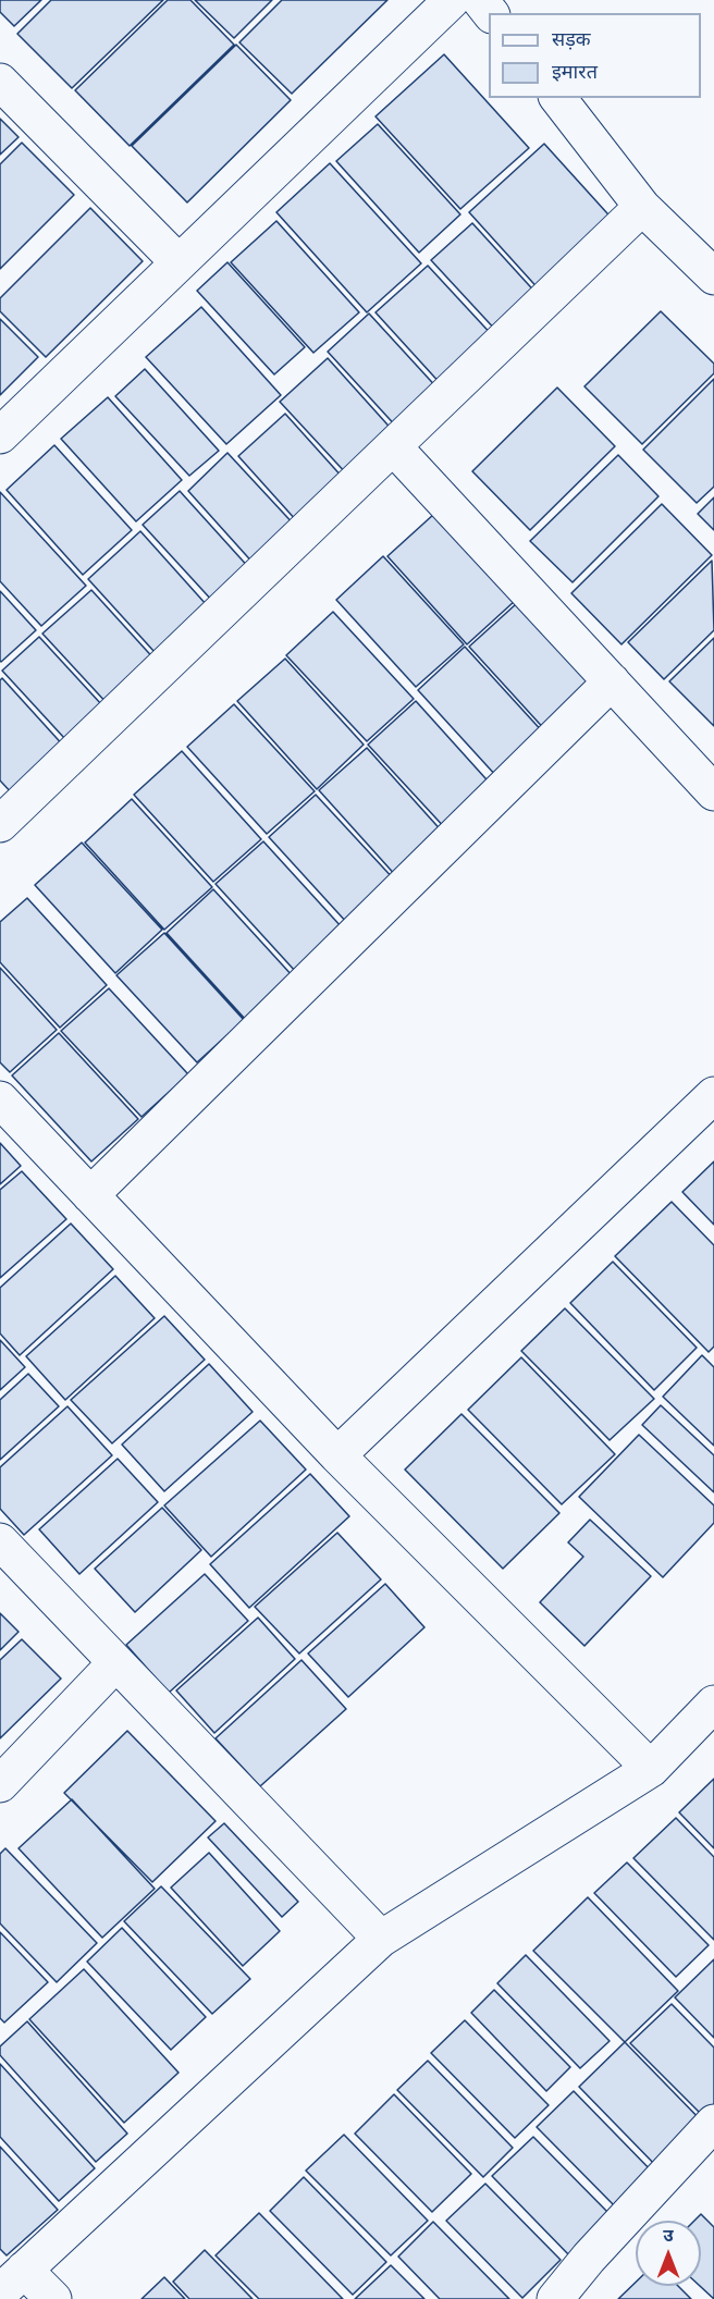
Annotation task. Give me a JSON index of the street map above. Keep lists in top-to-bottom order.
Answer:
{
  "legend": ["सड़क", "इमारत"],
  "north": "top"
}
